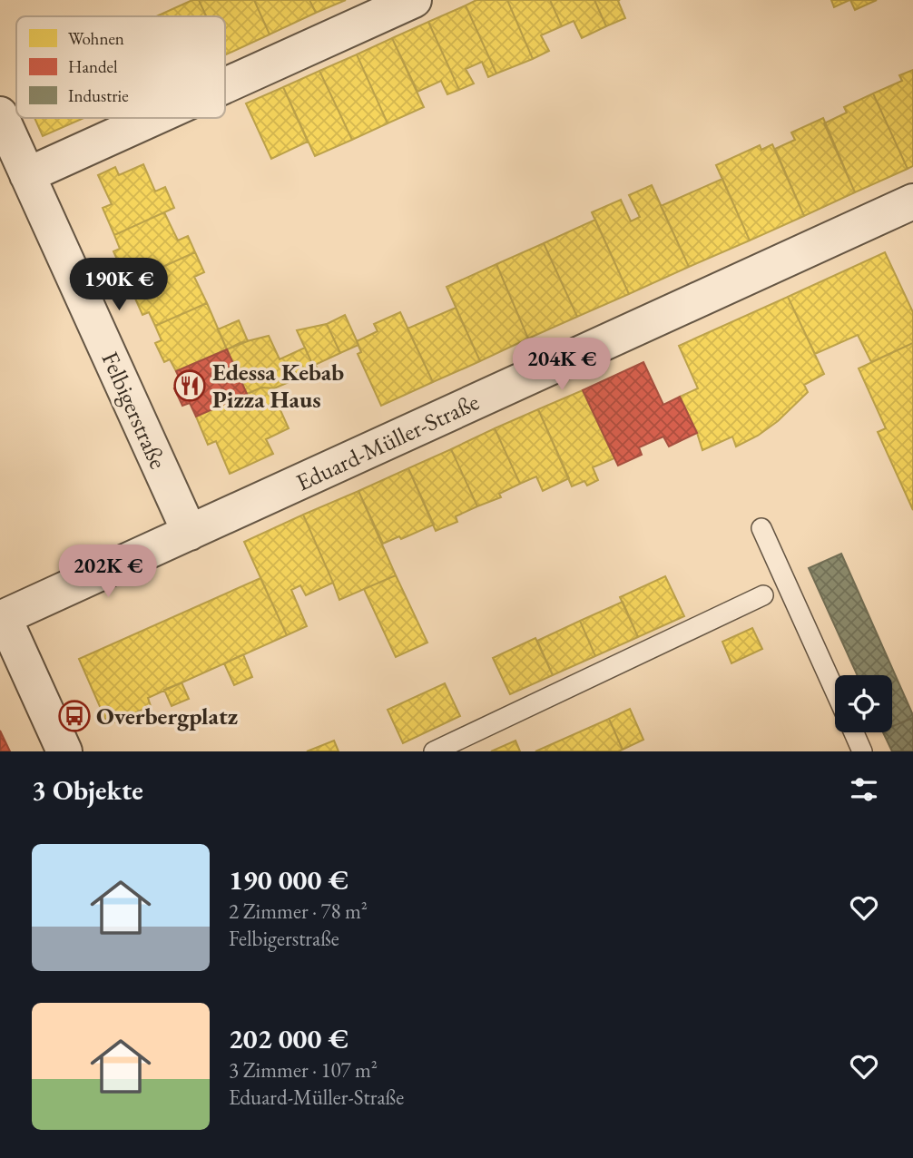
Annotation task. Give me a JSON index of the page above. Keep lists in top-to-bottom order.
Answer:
{
  "streets": {
    "street": ["Felbigerstraße", "Eduard-Müller-Straße"]
  },
  "crossings": [
    ["Felbigerstraße", "Eduard-Müller-Straße"]
  ],
  "places": {
    "restaurant": ["Edessa Kebab Pizza Haus"],
    "bus stop": ["Overbergplatz"]
  },
  "legend": ["Wohnen", "Handel", "Industrie"],
  "page": {
    "price": ["190K €", "204K €", "202K €"],
    "heading": "3 Objekte",
    "list": [
      {
        "name": "190 000 €",
        "note": "2 Zimmer · 78 m² · Felbigerstraße"
      },
      {
        "name": "202 000 €",
        "note": "3 Zimmer · 107 m² · Eduard-Müller-Straße"
      }
    ]
  }
}
